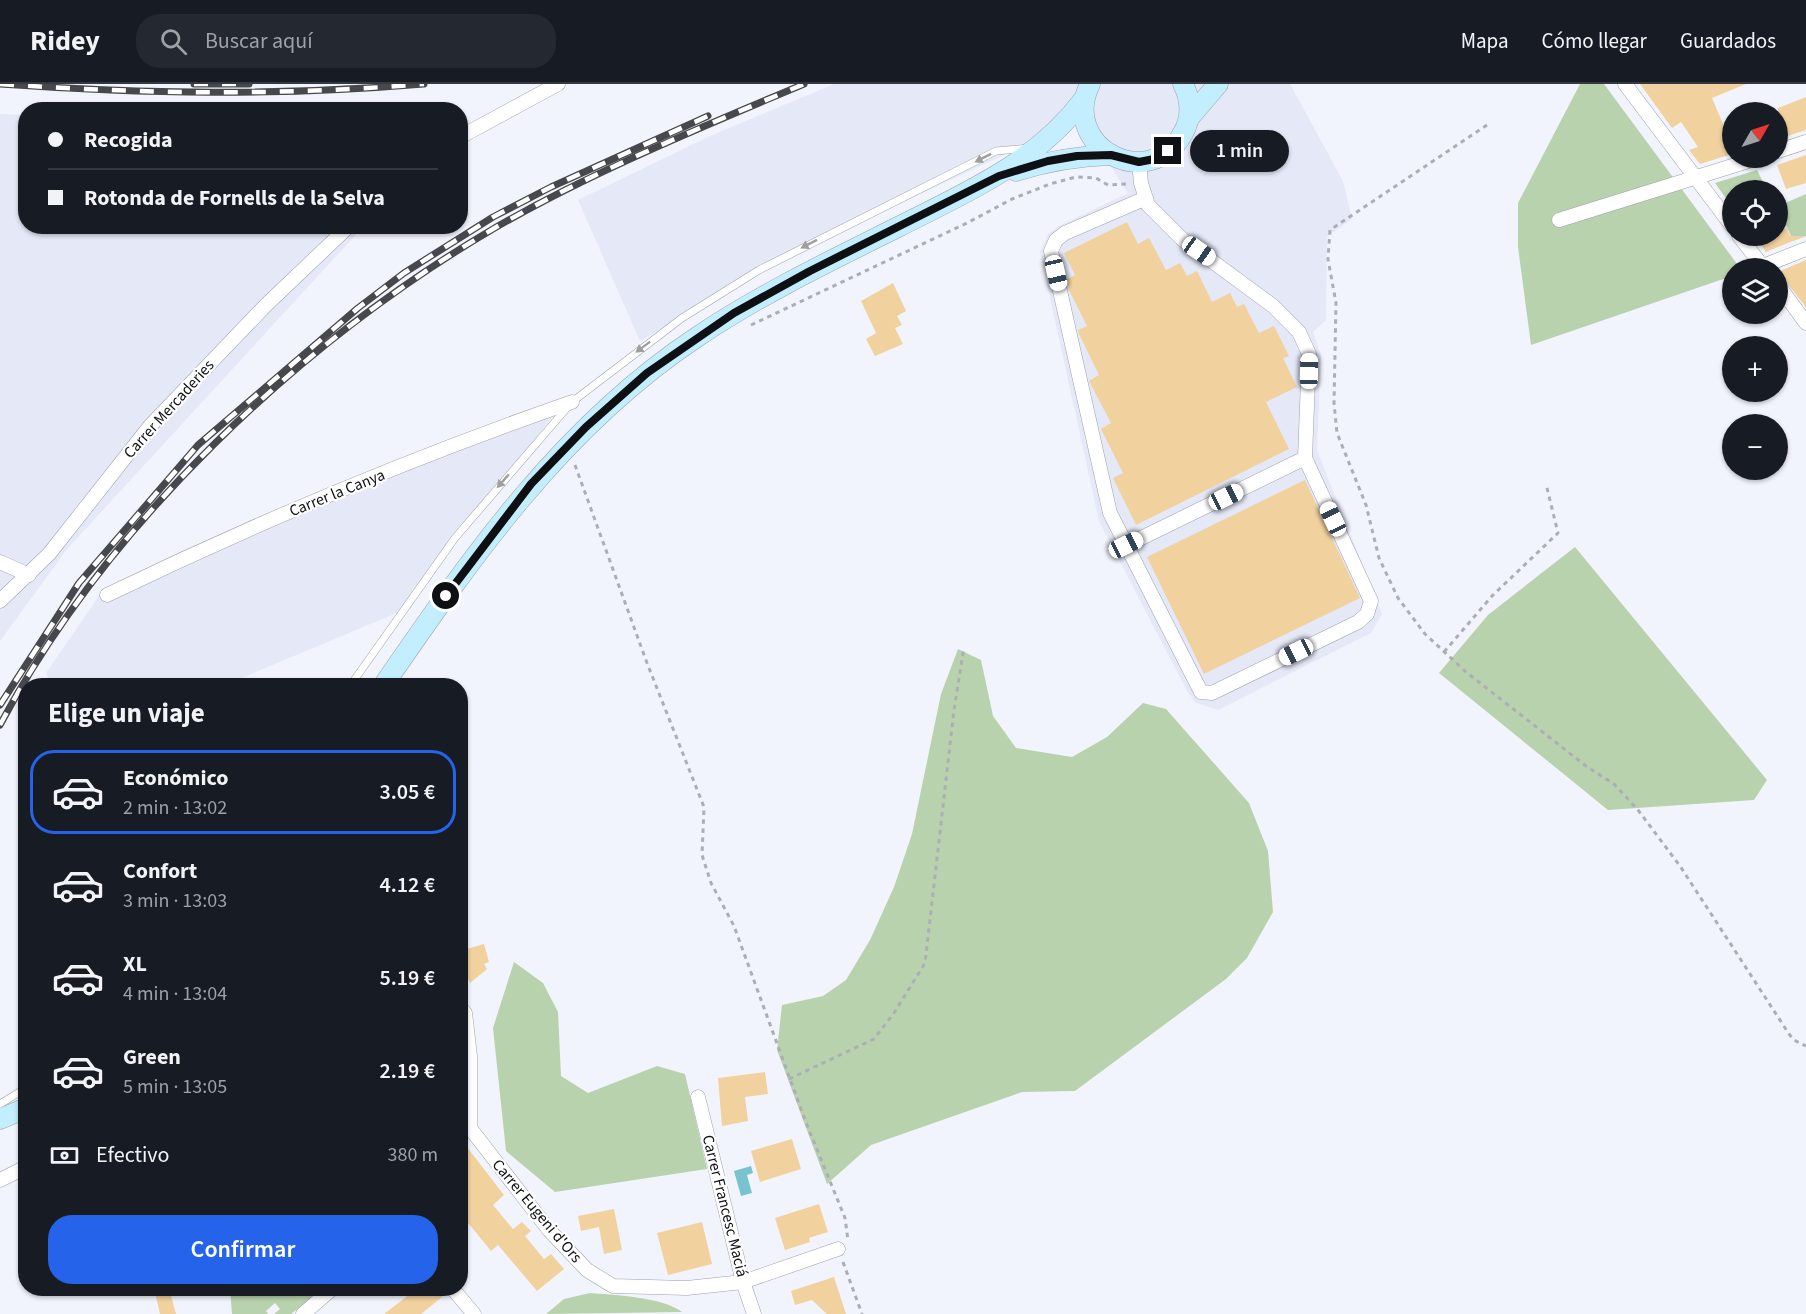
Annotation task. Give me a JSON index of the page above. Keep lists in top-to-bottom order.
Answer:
{
  "streets": {
    "street": [
      "Carrer Mercaderies",
      "Carrer la Canya",
      "Carrer Francesc Maciá",
      "Carrer Eugeni d'Ors"
    ]
  },
  "crossings": [
    ["Carrer Francesc Maciá", "Carrer Eugeni d'Ors"]
  ],
  "north": "top right",
  "page": {
    "header": "Ridey",
    "search": "Buscar aquí",
    "nav": ["Mapa", "Cómo llegar", "Guardados"],
    "map_buttons": ["+", "−"],
    "banner": ["Recogida", "Rotonda de Fornells de la Selva"],
    "bubble": "1 min",
    "heading": "Elige un viaje",
    "list": [
      {
        "name": "Económico",
        "note": "2 min · 13:02",
        "value": "3.05 €"
      },
      {
        "name": "Confort",
        "note": "3 min · 13:03",
        "value": "4.12 €"
      },
      {
        "name": "XL",
        "note": "4 min · 13:04",
        "value": "5.19 €"
      },
      {
        "name": "Green",
        "note": "5 min · 13:05",
        "value": "2.19 €"
      }
    ],
    "pay": ["Efectivo", "380 m"],
    "buttons": "Confirmar"
  }
}
